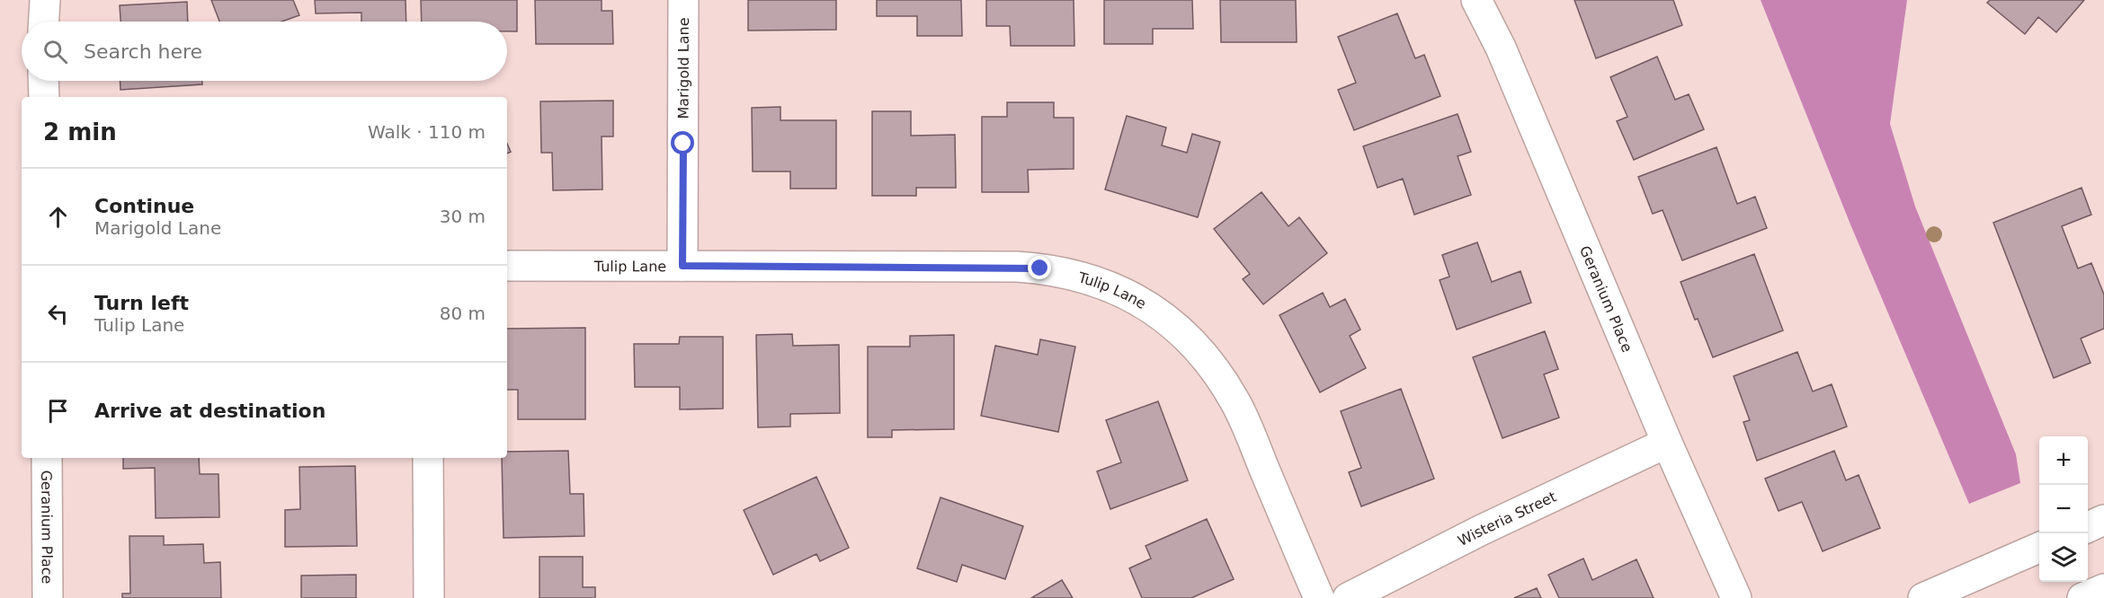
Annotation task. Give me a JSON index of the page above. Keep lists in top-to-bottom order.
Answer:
{
  "streets": {
    "street": [
      "Marigold Lane",
      "Tulip Lane",
      "Geranium Place",
      "Wisteria Street"
    ]
  },
  "crossings": [
    ["Marigold Lane", "Tulip Lane"],
    ["Geranium Place", "Wisteria Street"]
  ],
  "page": {
    "search": "Search here",
    "heading": ["2 min", "Walk · 110 m"],
    "list": [
      ["Continue", "Marigold Lane", "30 m"],
      ["Turn left", "Tulip Lane", "80 m"],
      "Arrive at destination"
    ],
    "map_buttons": ["+", "−"]
  }
}
